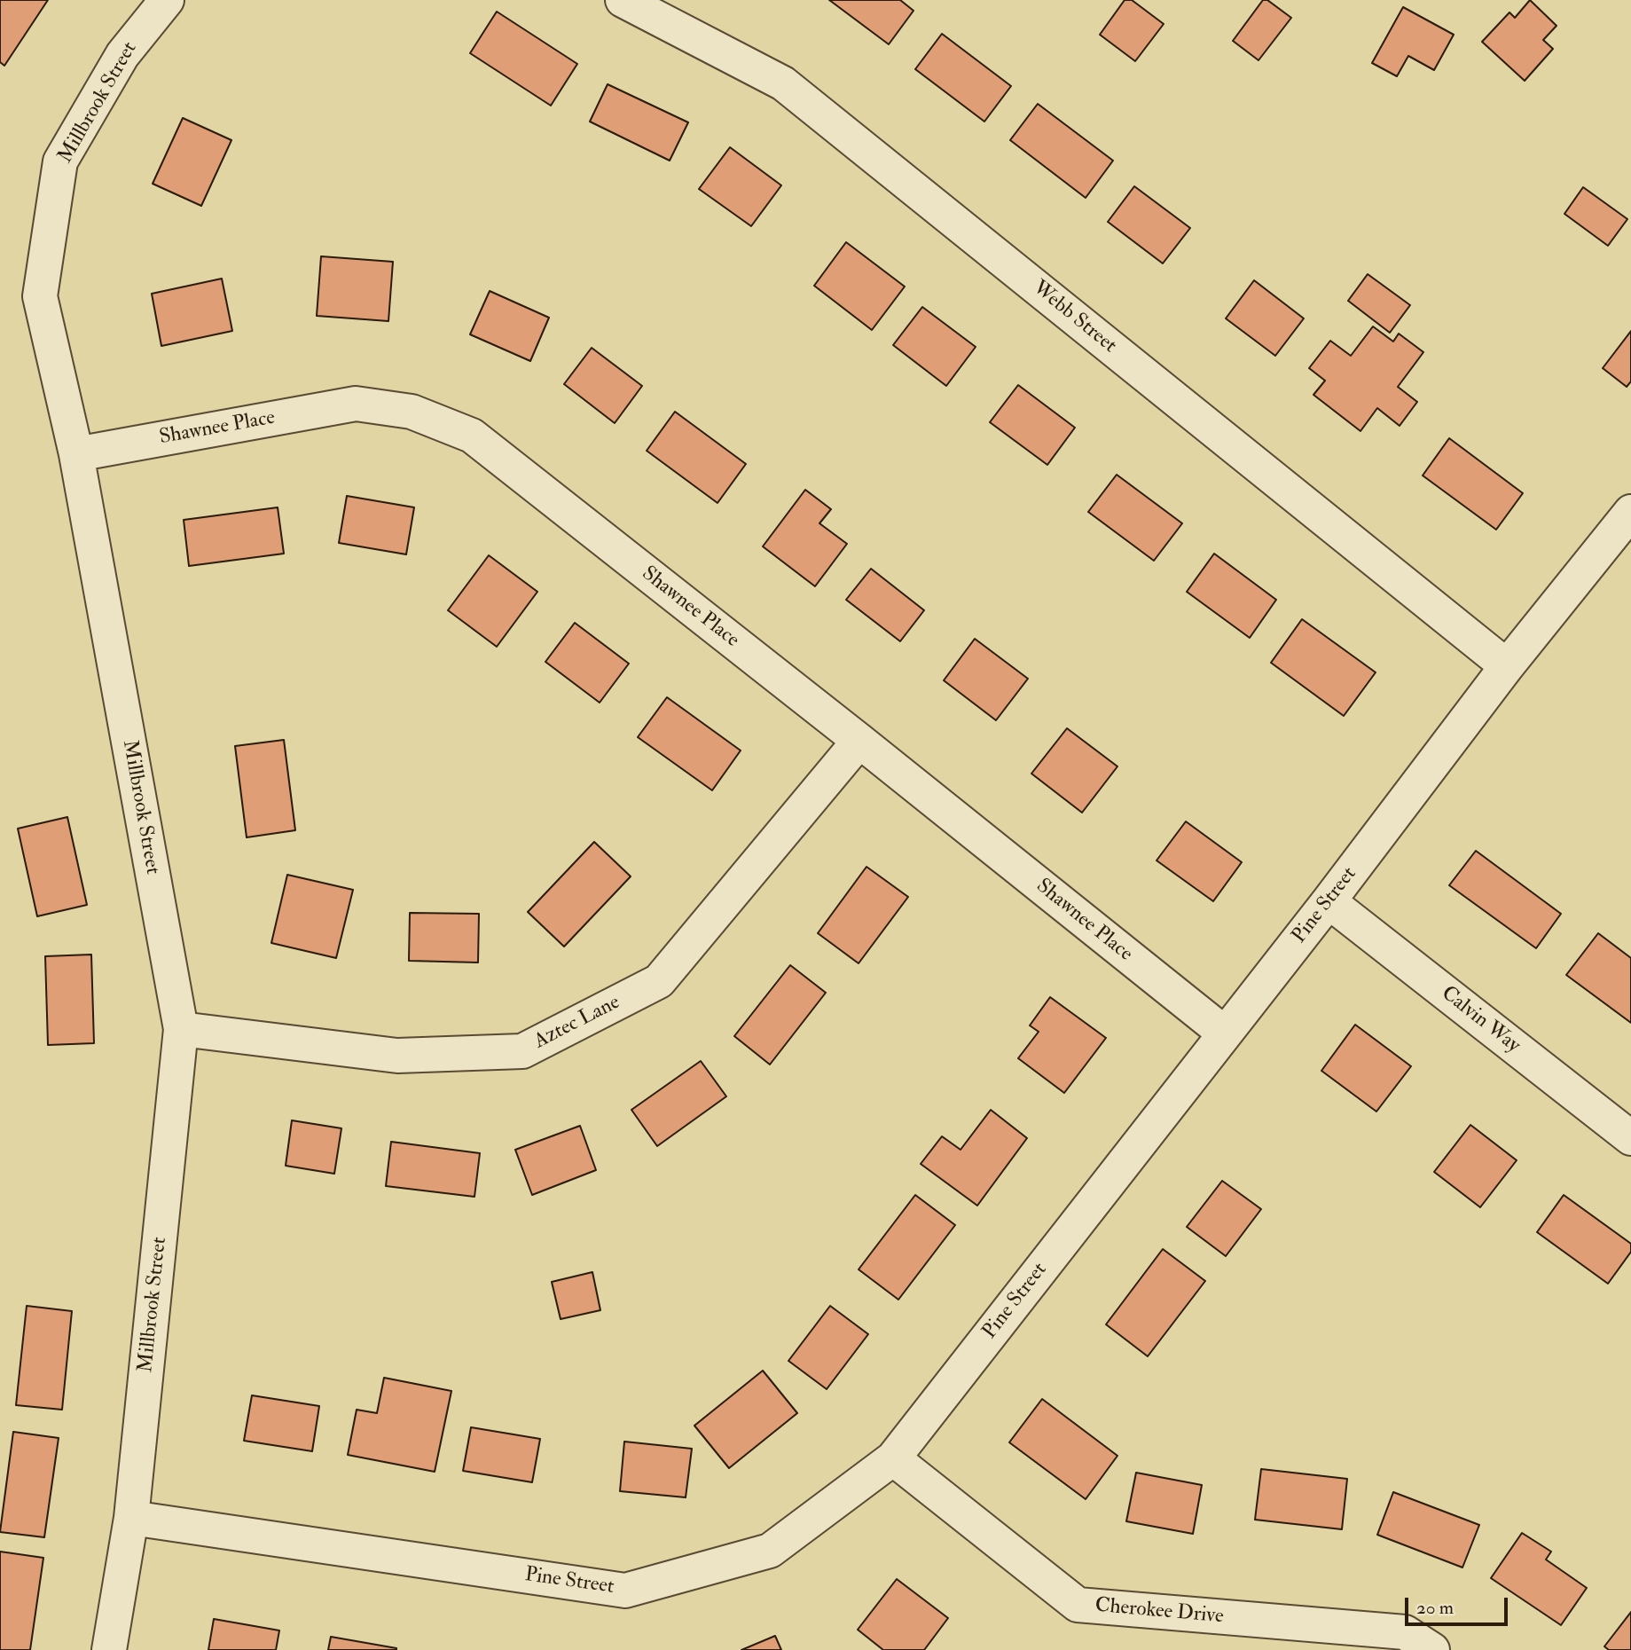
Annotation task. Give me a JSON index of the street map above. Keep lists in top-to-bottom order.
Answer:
{
  "streets": {
    "street": [
      "Millbrook Street",
      "Webb Street",
      "Shawnee Place",
      "Pine Street",
      "Calvin Way",
      "Aztec Lane",
      "Cherokee Drive"
    ]
  },
  "crossings": [
    ["Millbrook Street", "Shawnee Place"],
    ["Millbrook Street", "Pine Street"],
    ["Millbrook Street", "Aztec Lane"],
    ["Webb Street", "Pine Street"],
    ["Shawnee Place", "Pine Street"],
    ["Shawnee Place", "Aztec Lane"],
    ["Pine Street", "Calvin Way"],
    ["Pine Street", "Cherokee Drive"]
  ],
  "scale_bar": "20 m"
}
